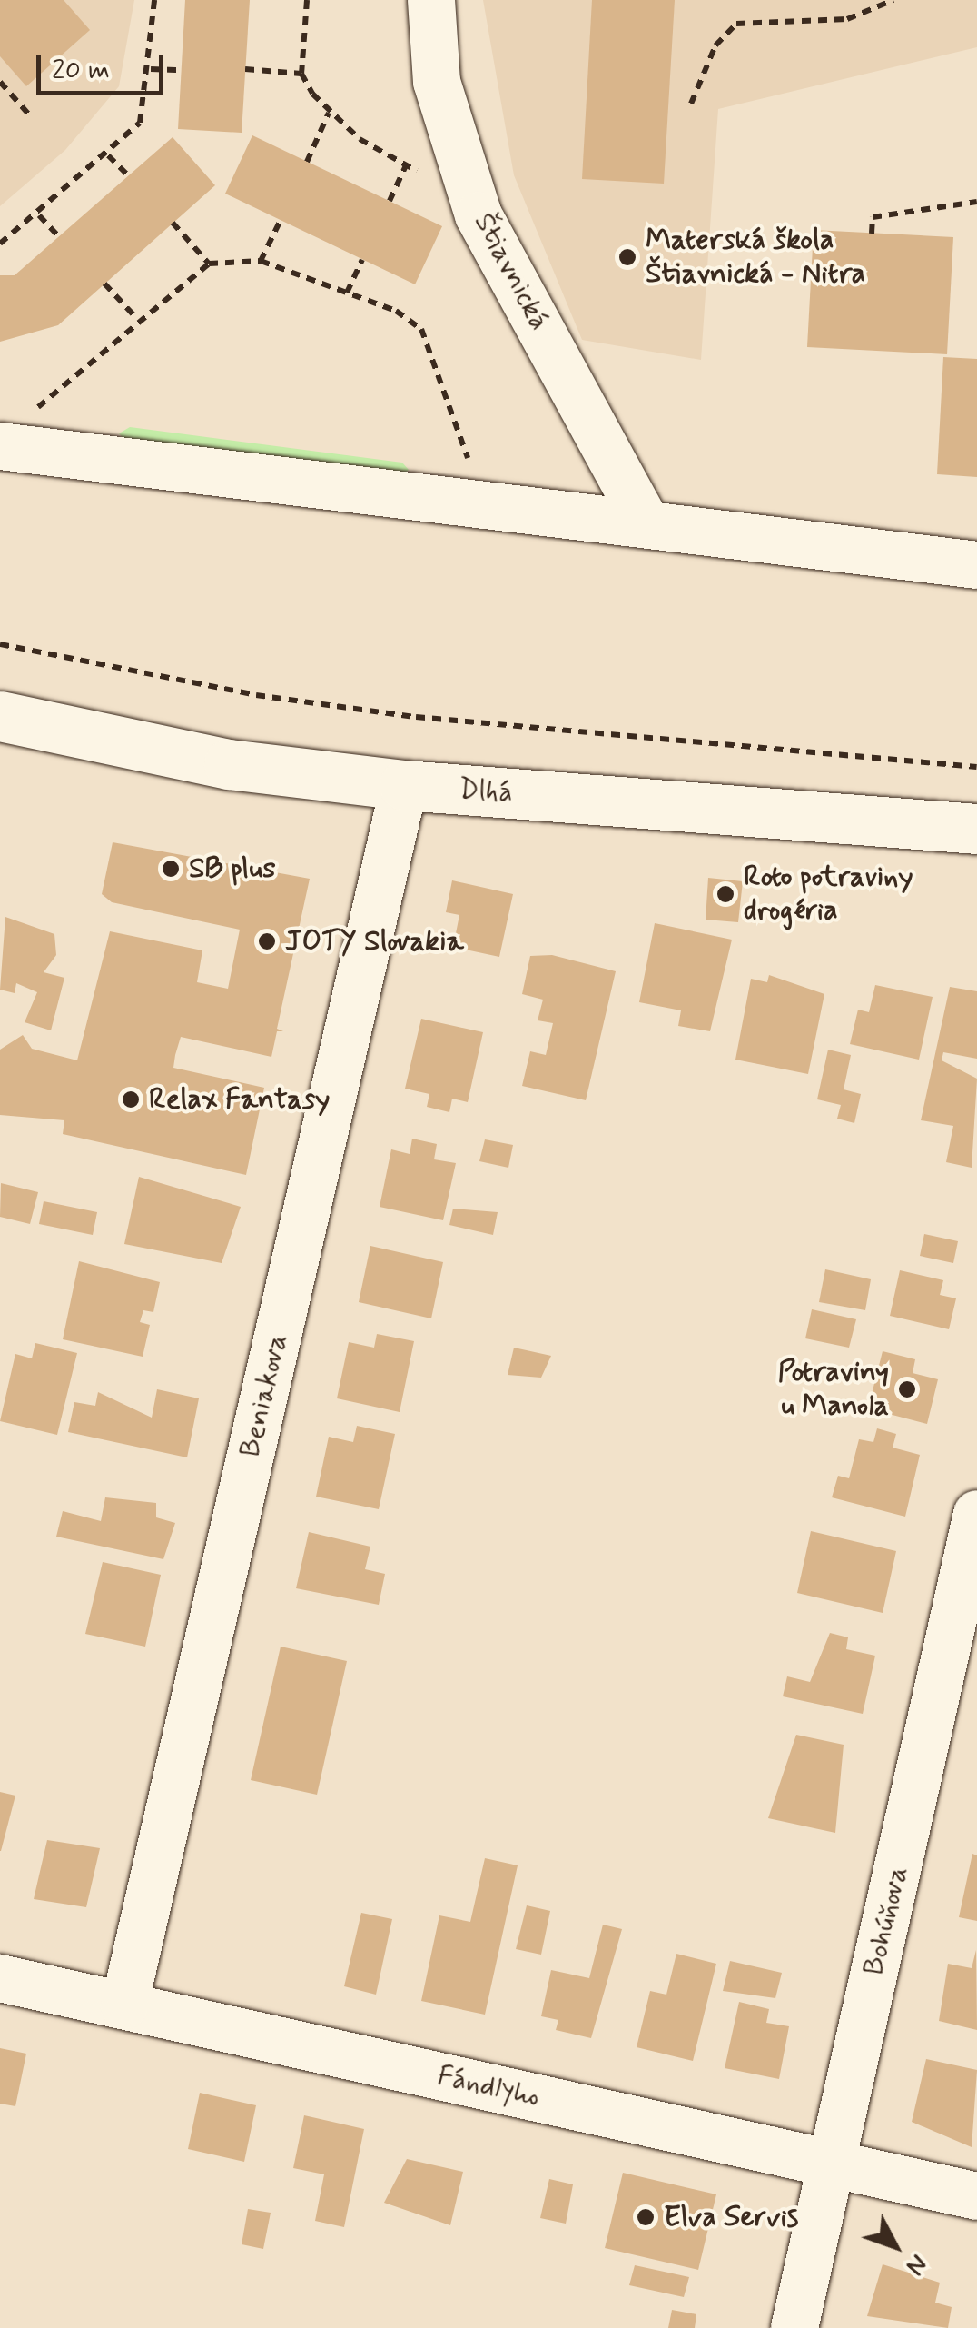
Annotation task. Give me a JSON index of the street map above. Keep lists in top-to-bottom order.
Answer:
{
  "streets": {
    "street": [
      "Štiavnická",
      "Dlhá",
      "Beniakova",
      "Bohúňova",
      "Fándlyho"
    ]
  },
  "crossings": [
    ["Dlhá", "Beniakova"],
    ["Beniakova", "Fándlyho"],
    ["Bohúňova", "Fándlyho"]
  ],
  "places": [
    "Materská škola Štiavnická - Nitra",
    "SB plus",
    "Roto potraviny drogéria",
    "JOTY Slovakia",
    "Relax Fantasy",
    "Potraviny u Manola",
    "Elva Servis"
  ],
  "scale_bar": "20 m",
  "north": "bottom right"
}
